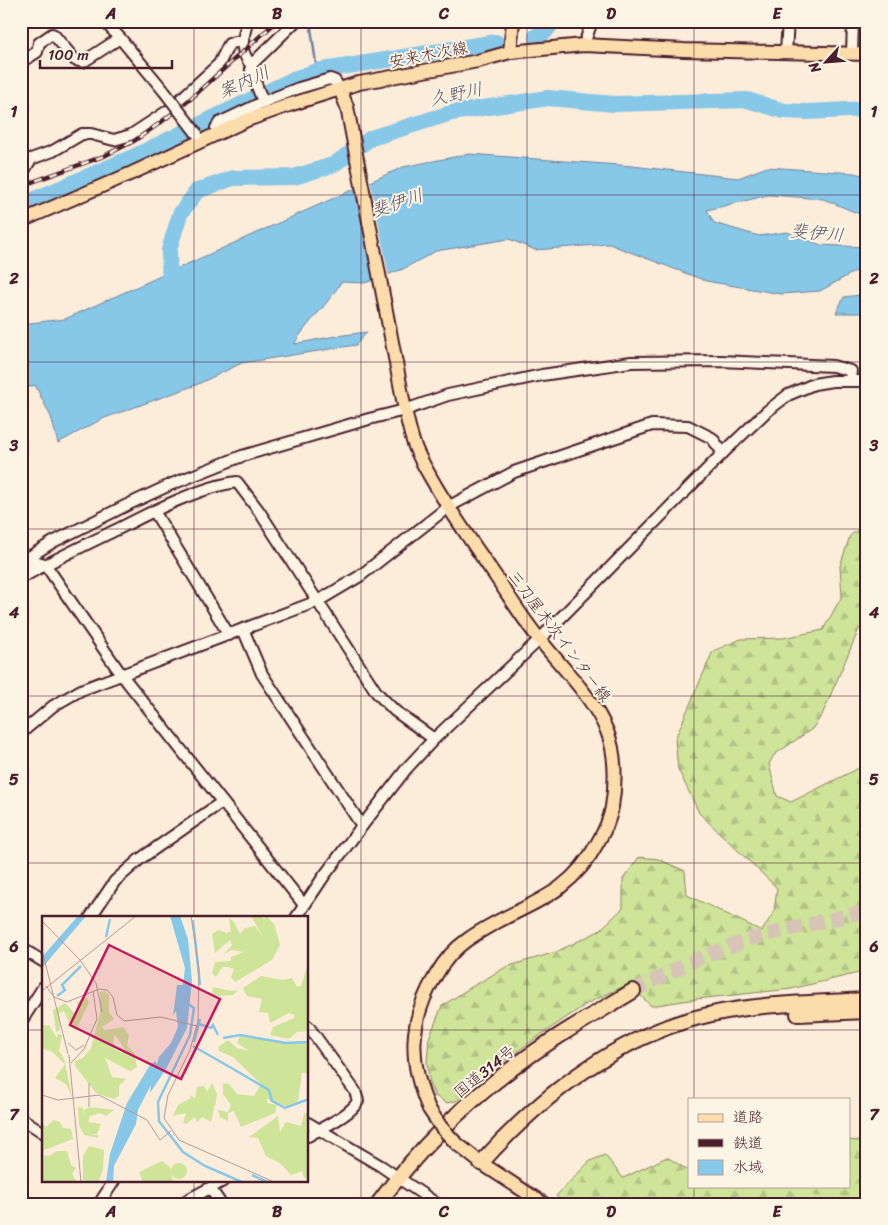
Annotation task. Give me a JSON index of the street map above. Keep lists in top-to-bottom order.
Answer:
{
  "streets": {
    "highway": ["国道314号"],
    "main road": ["安来木次線", "三刀屋木次インター線"]
  },
  "crossings": [
    ["安来木次線", "三刀屋木次インター線"]
  ],
  "water": ["案内川", "久野川", "斐伊川"],
  "legend": ["道路", "鉄道", "水域"],
  "scale_bar": "100 m",
  "north": "bottom left",
  "grid": {
    "columns": [
      "A",
      "B",
      "C",
      "D",
      "E"
    ],
    "rows": [
      "1",
      "2",
      "3",
      "4",
      "5",
      "6",
      "7"
    ]
  }
}
